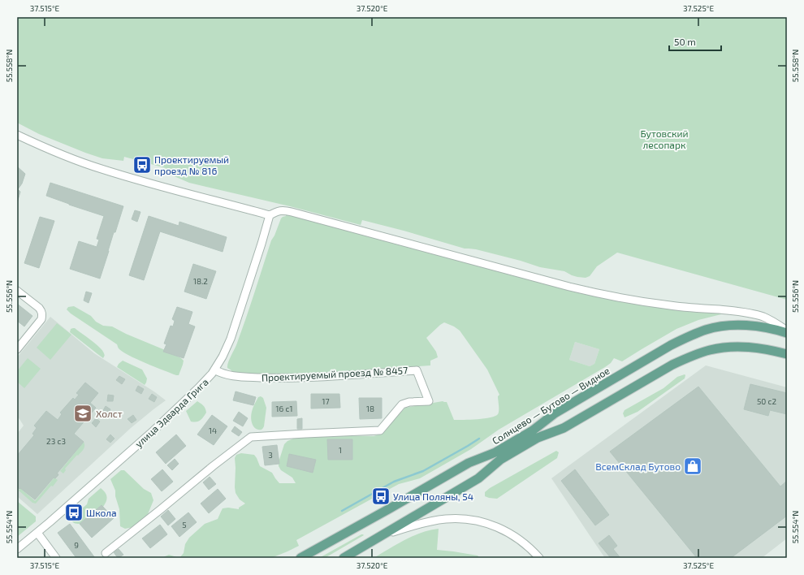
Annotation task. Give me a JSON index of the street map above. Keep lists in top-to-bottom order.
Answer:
{
  "streets": {
    "main road": ["Солнцево — Бутово — Видное"],
    "street": ["Проектируемый проезд № 8457", "улица Эдварда Грига"]
  },
  "crossings": [
    ["Проектируемый проезд № 8457", "улица Эдварда Грига"]
  ],
  "parks": ["Бутовский лесопарк"],
  "places": {
    "bus stop": ["Проектируемый проезд № 816", "Улица Поляны, 54", "Школа"],
    "school or university": ["Холст"],
    "shop": ["ВсемСклад Бутово"]
  },
  "house_numbers": [
    "18.2",
    "17",
    "50 с2",
    "16 с1",
    "18",
    "14",
    "23 с3",
    "1",
    "3",
    "5",
    "9"
  ],
  "scale_bar": "50 m",
  "coordinates": [
    "37.515°E",
    "37.520°E",
    "37.525°E",
    "55.558°N",
    "55.556°N",
    "55.554°N"
  ]
}
